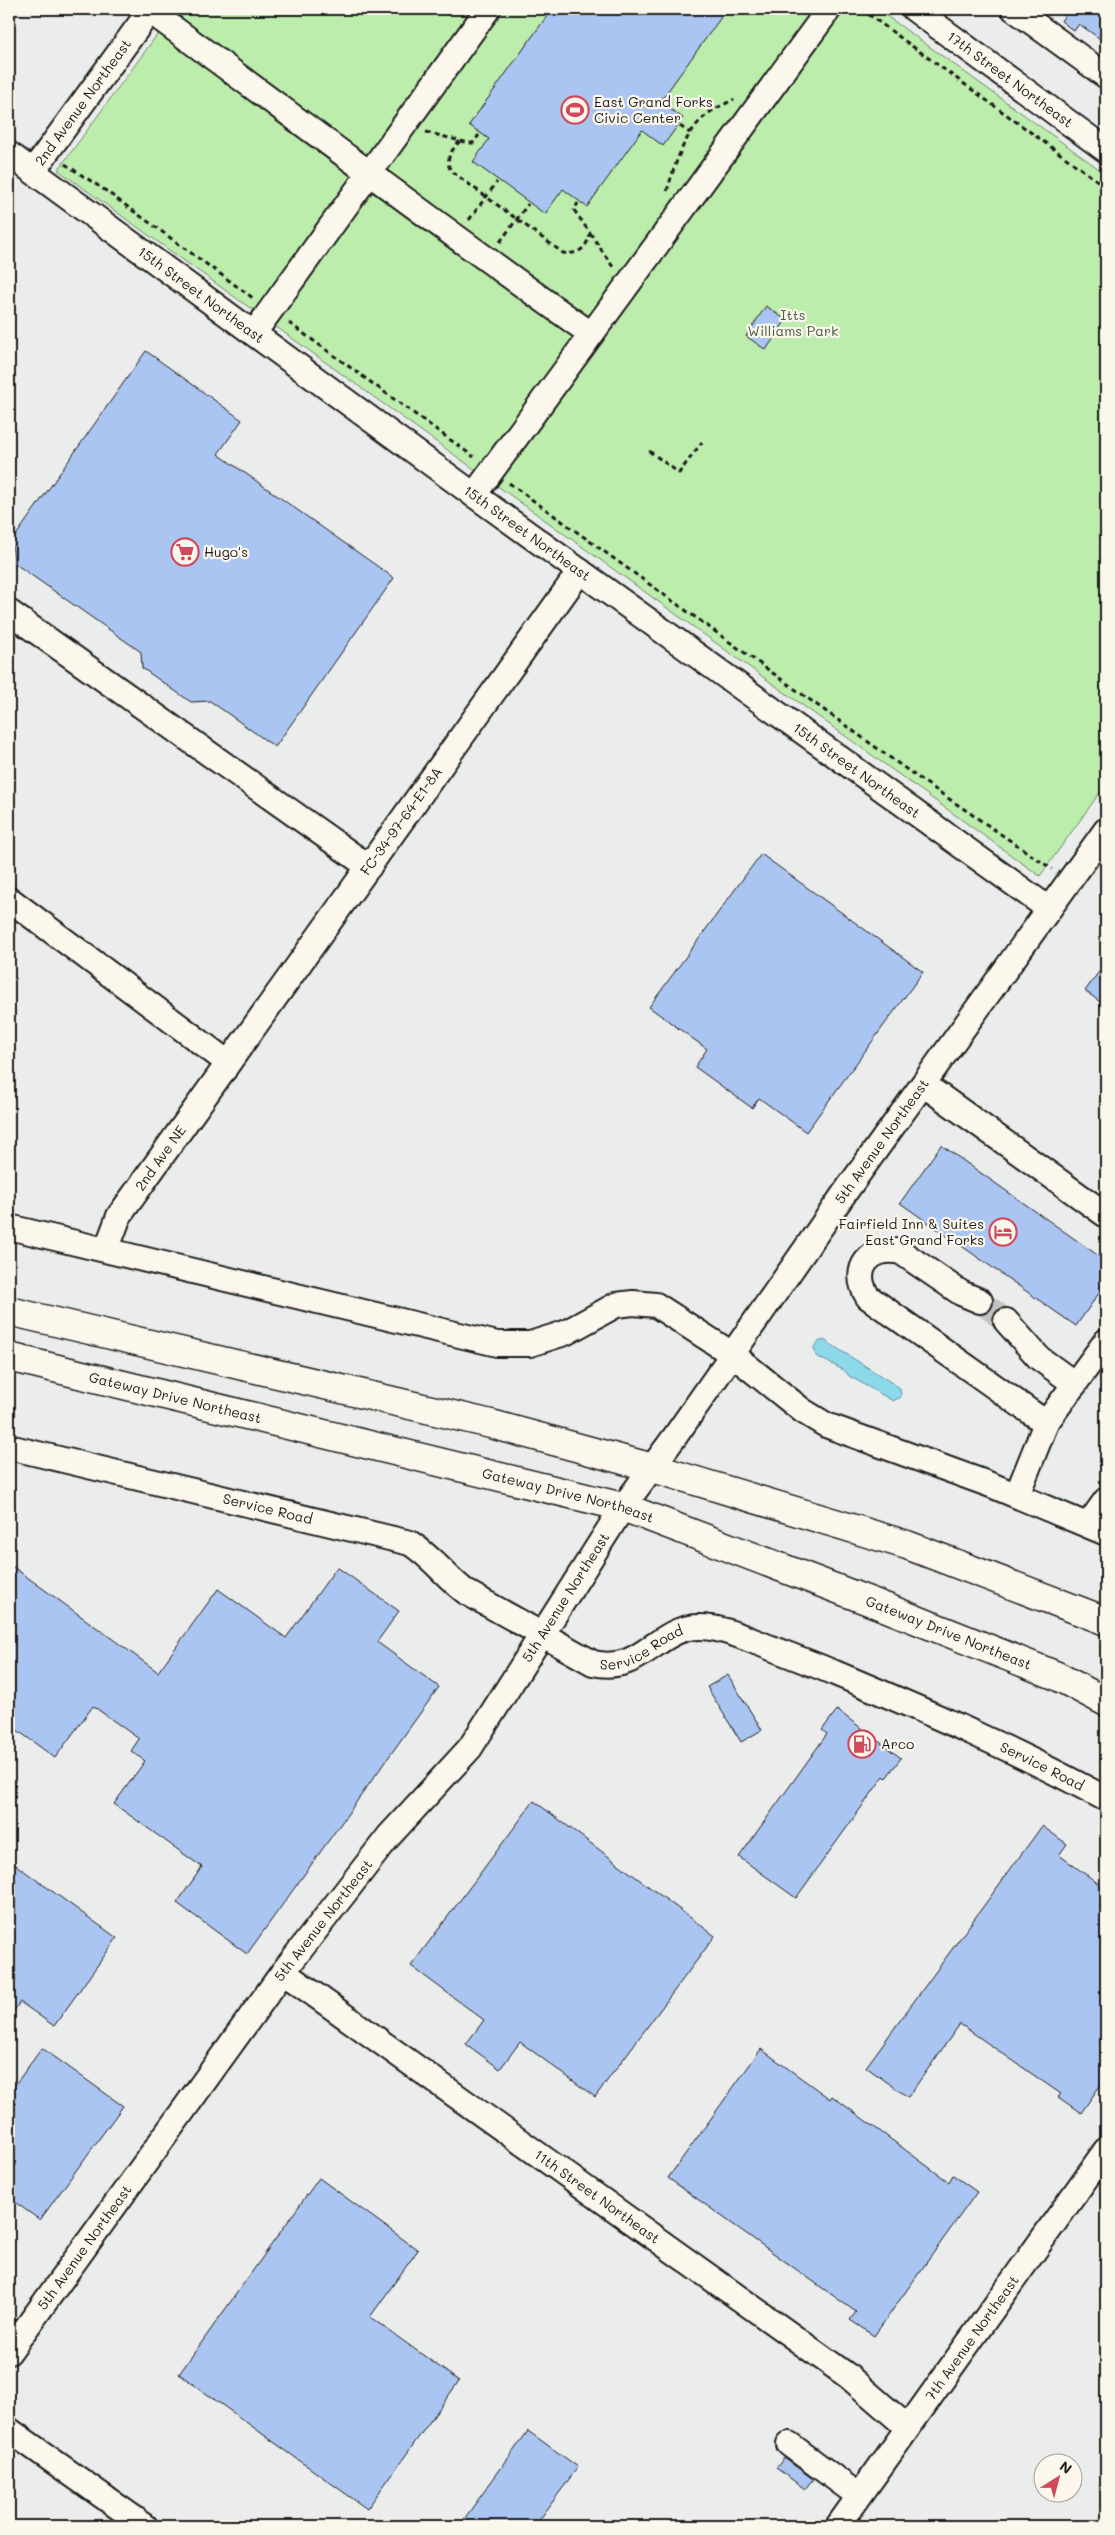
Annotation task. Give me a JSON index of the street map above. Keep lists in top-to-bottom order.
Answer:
{
  "streets": {
    "highway": ["Gateway Drive Northeast"],
    "street": [
      "17th Street Northeast",
      "2nd Avenue Northeast",
      "15th Street Northeast",
      "FC-34-97-64-E1-8A",
      "5th Avenue Northeast",
      "2nd Ave NE",
      "Service Road",
      "11th Street Northeast",
      "7th Avenue Northeast"
    ]
  },
  "crossings": [
    ["2nd Avenue Northeast", "15th Street Northeast"],
    ["15th Street Northeast", "FC-34-97-64-E1-8A"],
    ["15th Street Northeast", "5th Avenue Northeast"],
    ["FC-34-97-64-E1-8A", "2nd Ave NE"],
    ["5th Avenue Northeast", "Gateway Drive Northeast"],
    ["5th Avenue Northeast", "Service Road"],
    ["5th Avenue Northeast", "11th Street Northeast"],
    ["11th Street Northeast", "7th Avenue Northeast"]
  ],
  "parks": ["Itts Williams Park"],
  "places": {
    "sports": ["East Grand Forks Civic Center"],
    "supermarket": ["Hugo's"],
    "hotel": ["Fairfield Inn & Suites East Grand Forks"],
    "fuel station": ["Arco"]
  },
  "north": "top right"
}
